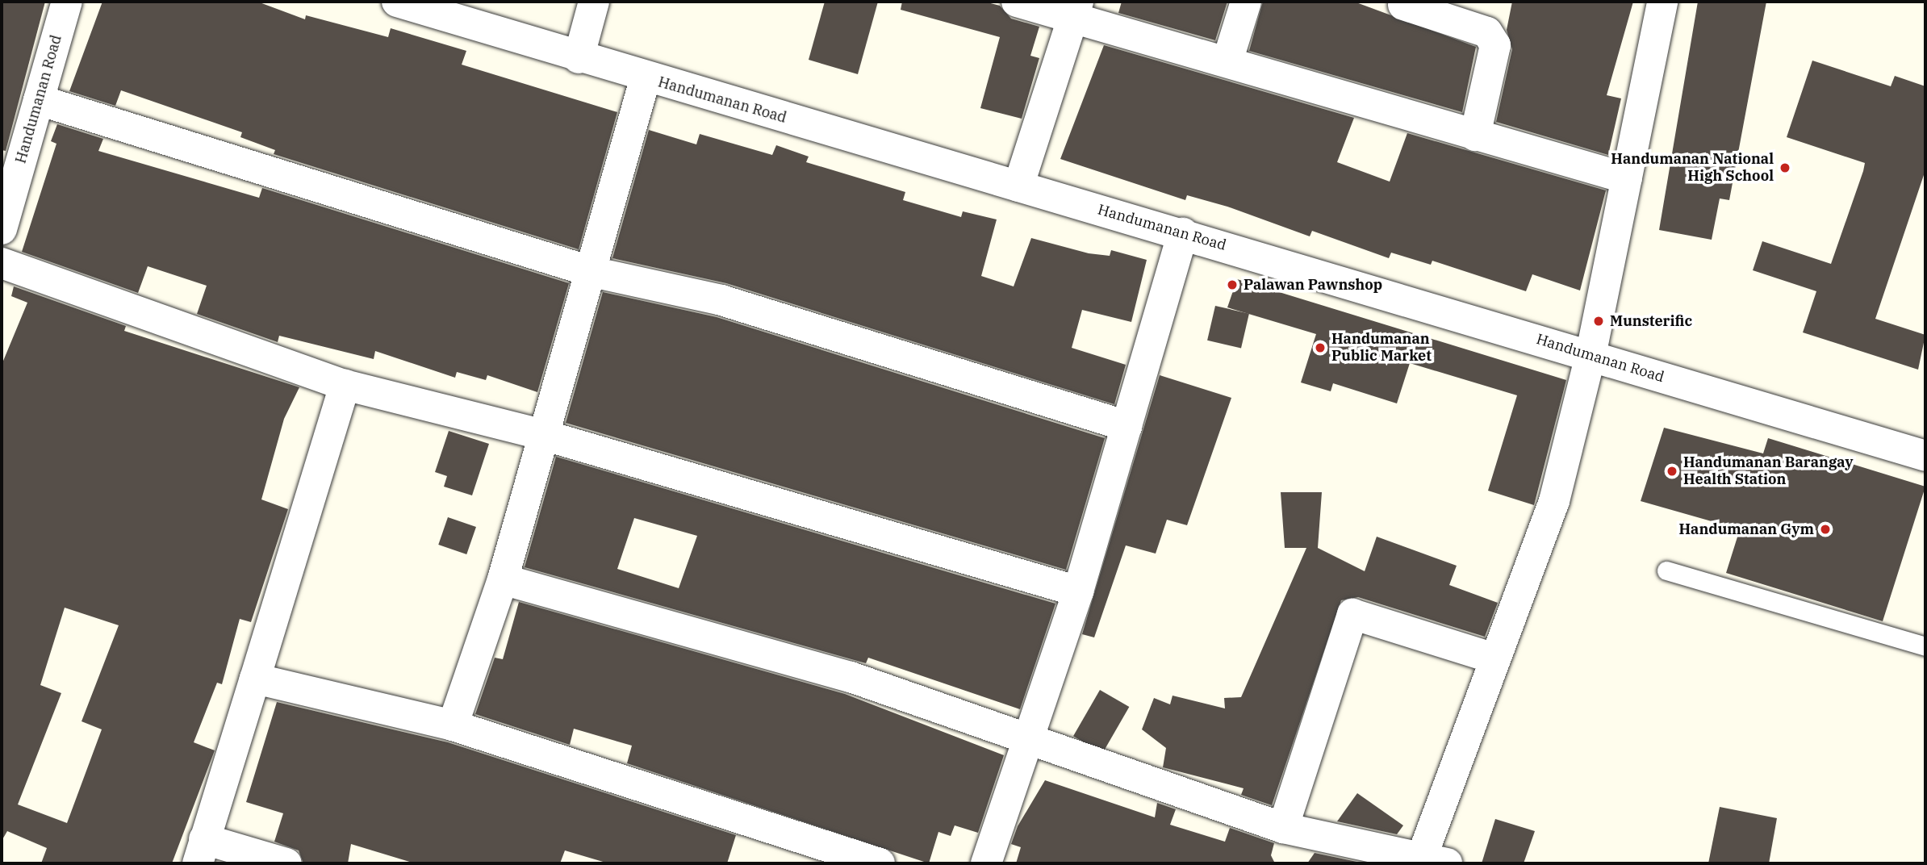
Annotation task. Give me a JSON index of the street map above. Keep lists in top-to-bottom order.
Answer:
{
  "streets": {
    "street": ["Handumanan Road"]
  },
  "places": [
    "Handumanan National High School",
    "Palawan Pawnshop",
    "Munsterific",
    "Handumanan Public Market",
    "Handumanan Barangay Health Station",
    "Handumanan Gym"
  ]
}
